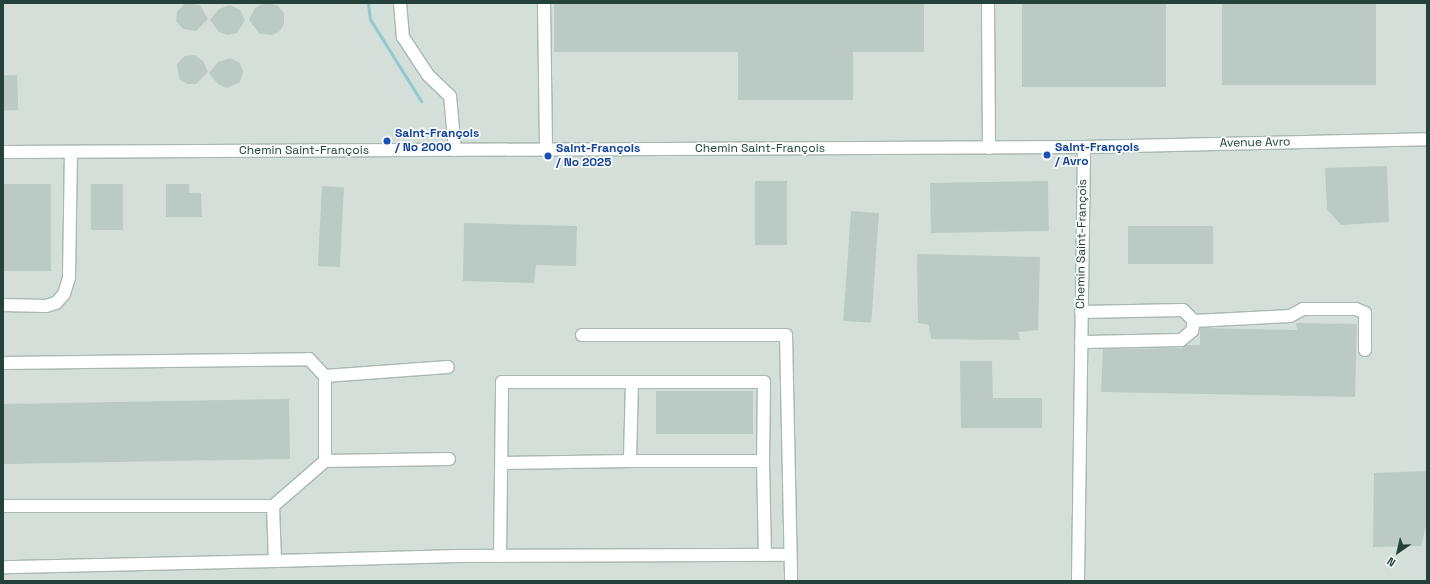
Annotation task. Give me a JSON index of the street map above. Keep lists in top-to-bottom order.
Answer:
{
  "streets": {
    "street": ["Avenue Avro", "Chemin Saint-François"]
  },
  "crossings": [
    ["Avenue Avro", "Chemin Saint-François"]
  ],
  "places": ["Saint-François / No 2000", "Saint-François / Avro", "Saint-François / No 2025"],
  "north": "bottom left"
}
